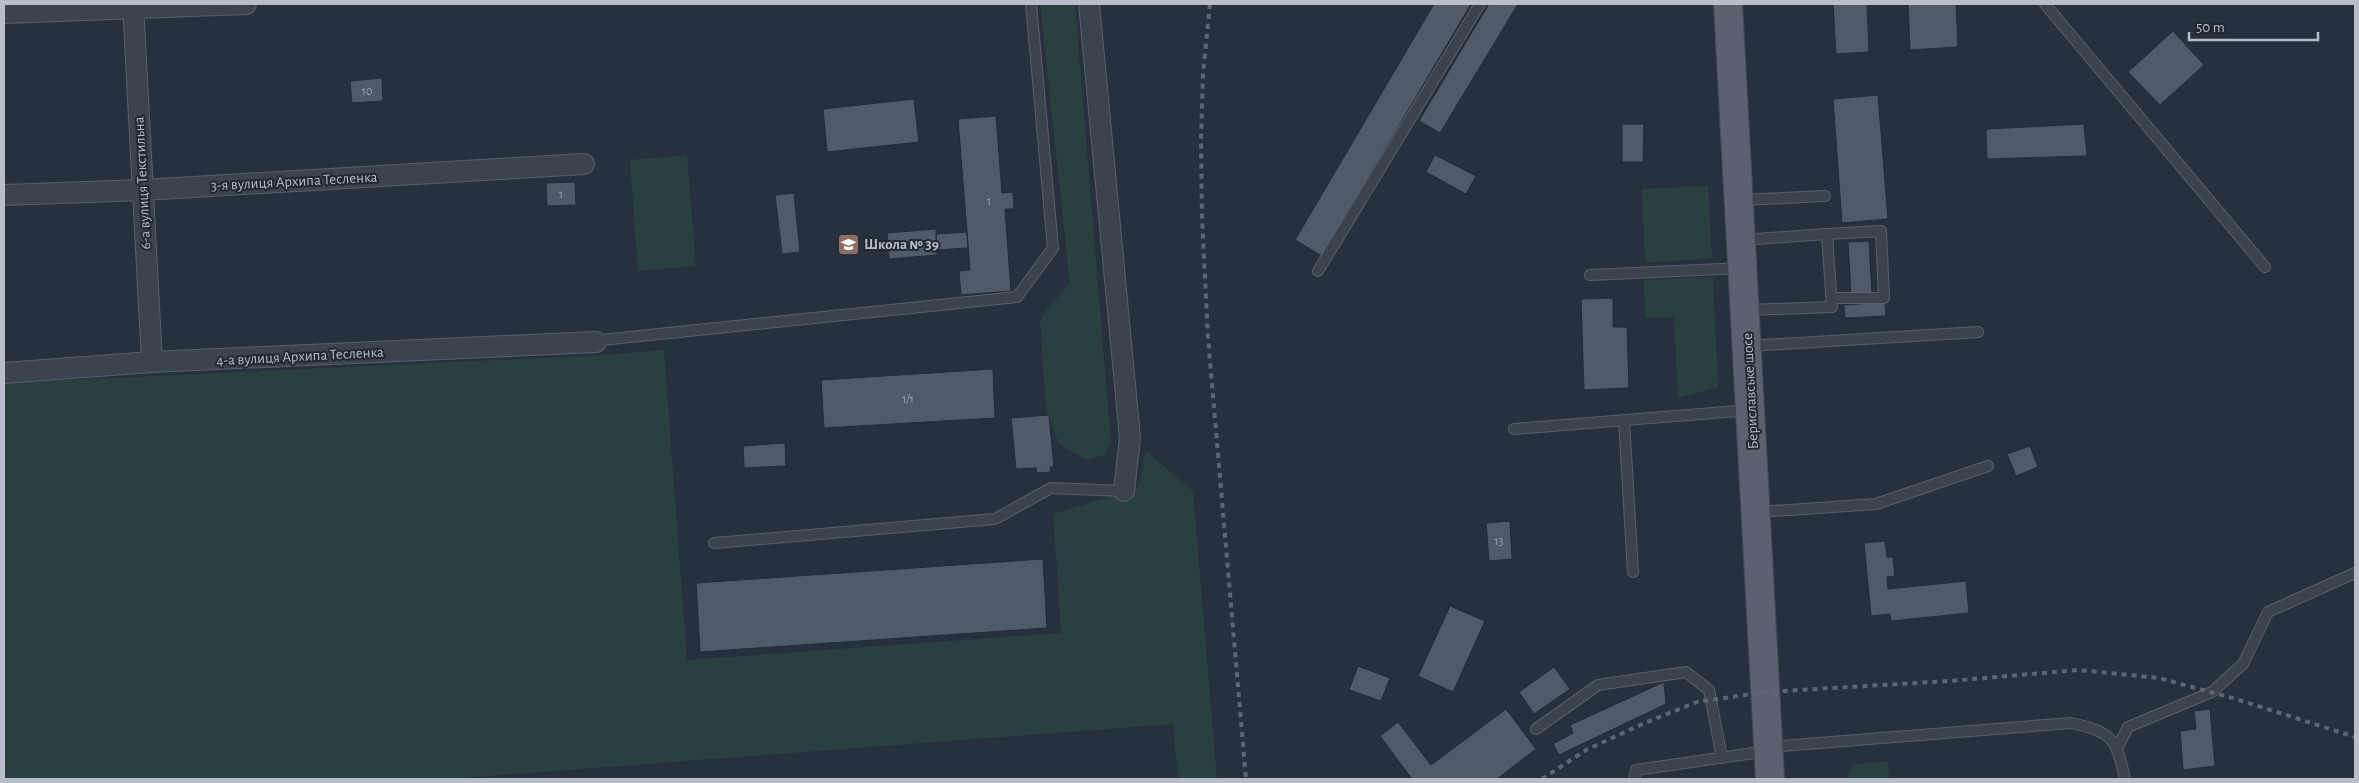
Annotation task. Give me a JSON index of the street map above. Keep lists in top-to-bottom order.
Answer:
{
  "streets": {
    "main road": ["Бериславське шосе"],
    "street": ["3-я вулиця Архипа Тесленка", "6-а вулиця Текстильна", "4-а вулиця Архипа Тесленка"]
  },
  "crossings": [
    ["3-я вулиця Архипа Тесленка", "6-а вулиця Текстильна"],
    ["6-а вулиця Текстильна", "4-а вулиця Архипа Тесленка"]
  ],
  "places": {
    "school or university": ["Школа № 39"]
  },
  "house_numbers": [
    "10",
    "1",
    "1",
    "1/1",
    "13"
  ],
  "scale_bar": "50 m"
}
